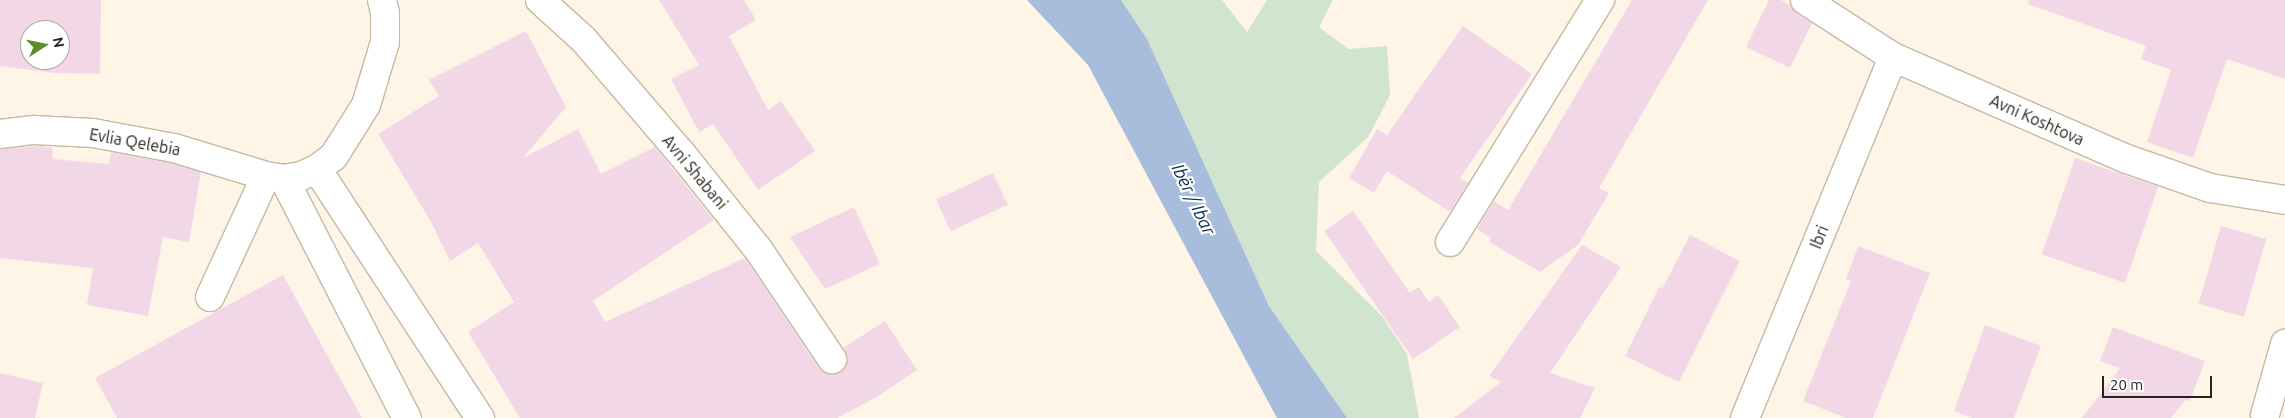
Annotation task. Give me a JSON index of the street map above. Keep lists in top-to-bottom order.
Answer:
{
  "streets": {
    "street": [
      "Avni Koshtova",
      "Evlia Qelebia",
      "Avni Shabani",
      "Ibri"
    ]
  },
  "crossings": [
    ["Avni Koshtova", "Ibri"]
  ],
  "water": ["Ibër / Ibar"],
  "scale_bar": "20 m",
  "north": "right"
}
